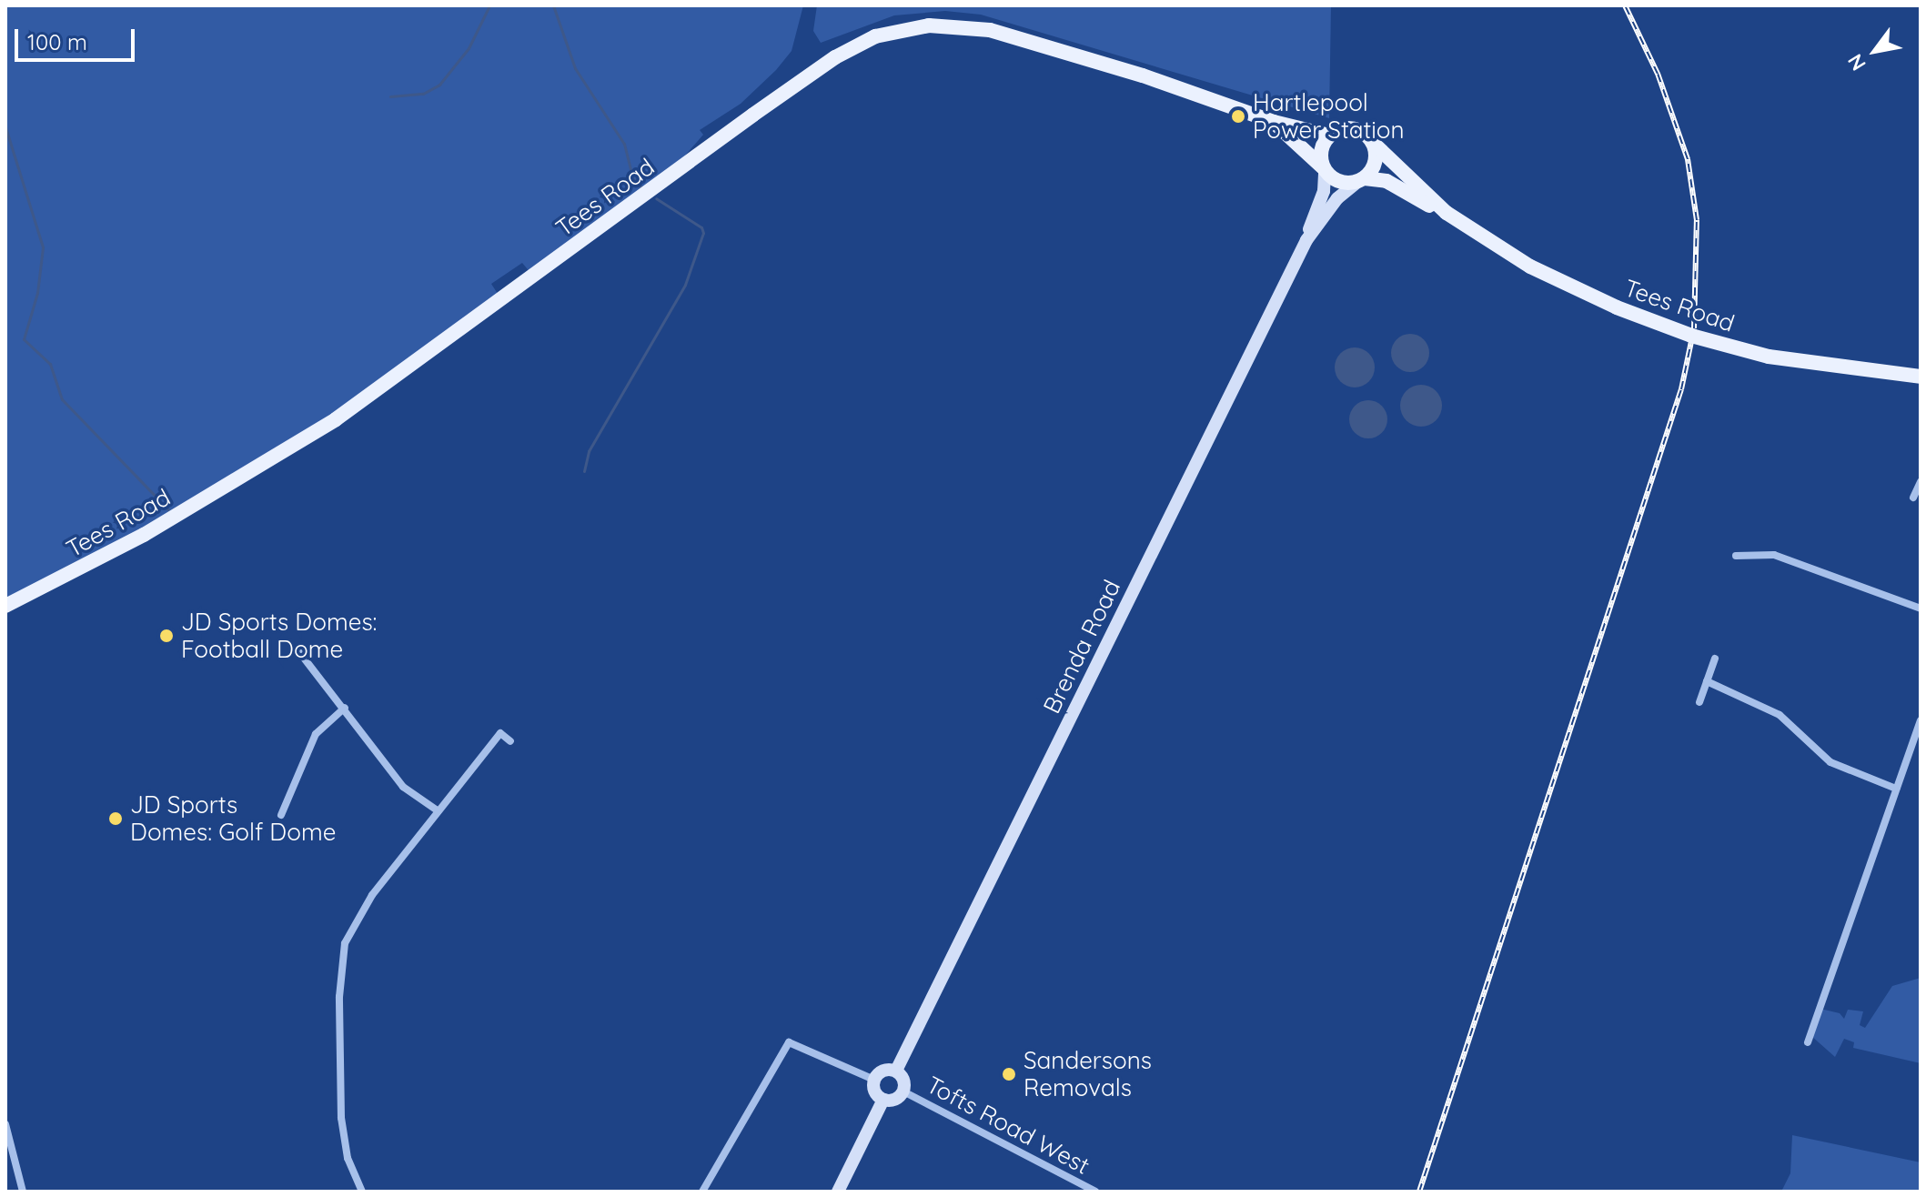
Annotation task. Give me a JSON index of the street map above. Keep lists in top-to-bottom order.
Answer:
{
  "streets": {
    "main road": ["Tees Road", "Brenda Road"],
    "street": ["Tofts Road West"]
  },
  "crossings": [
    ["Tees Road", "Brenda Road"],
    ["Brenda Road", "Tofts Road West"]
  ],
  "places": [
    "Hartlepool Power Station",
    "JD Sports Domes: Football Dome",
    "JD Sports Domes: Golf Dome",
    "Sandersons Removals"
  ],
  "scale_bar": "100 m",
  "north": "bottom left"
}
